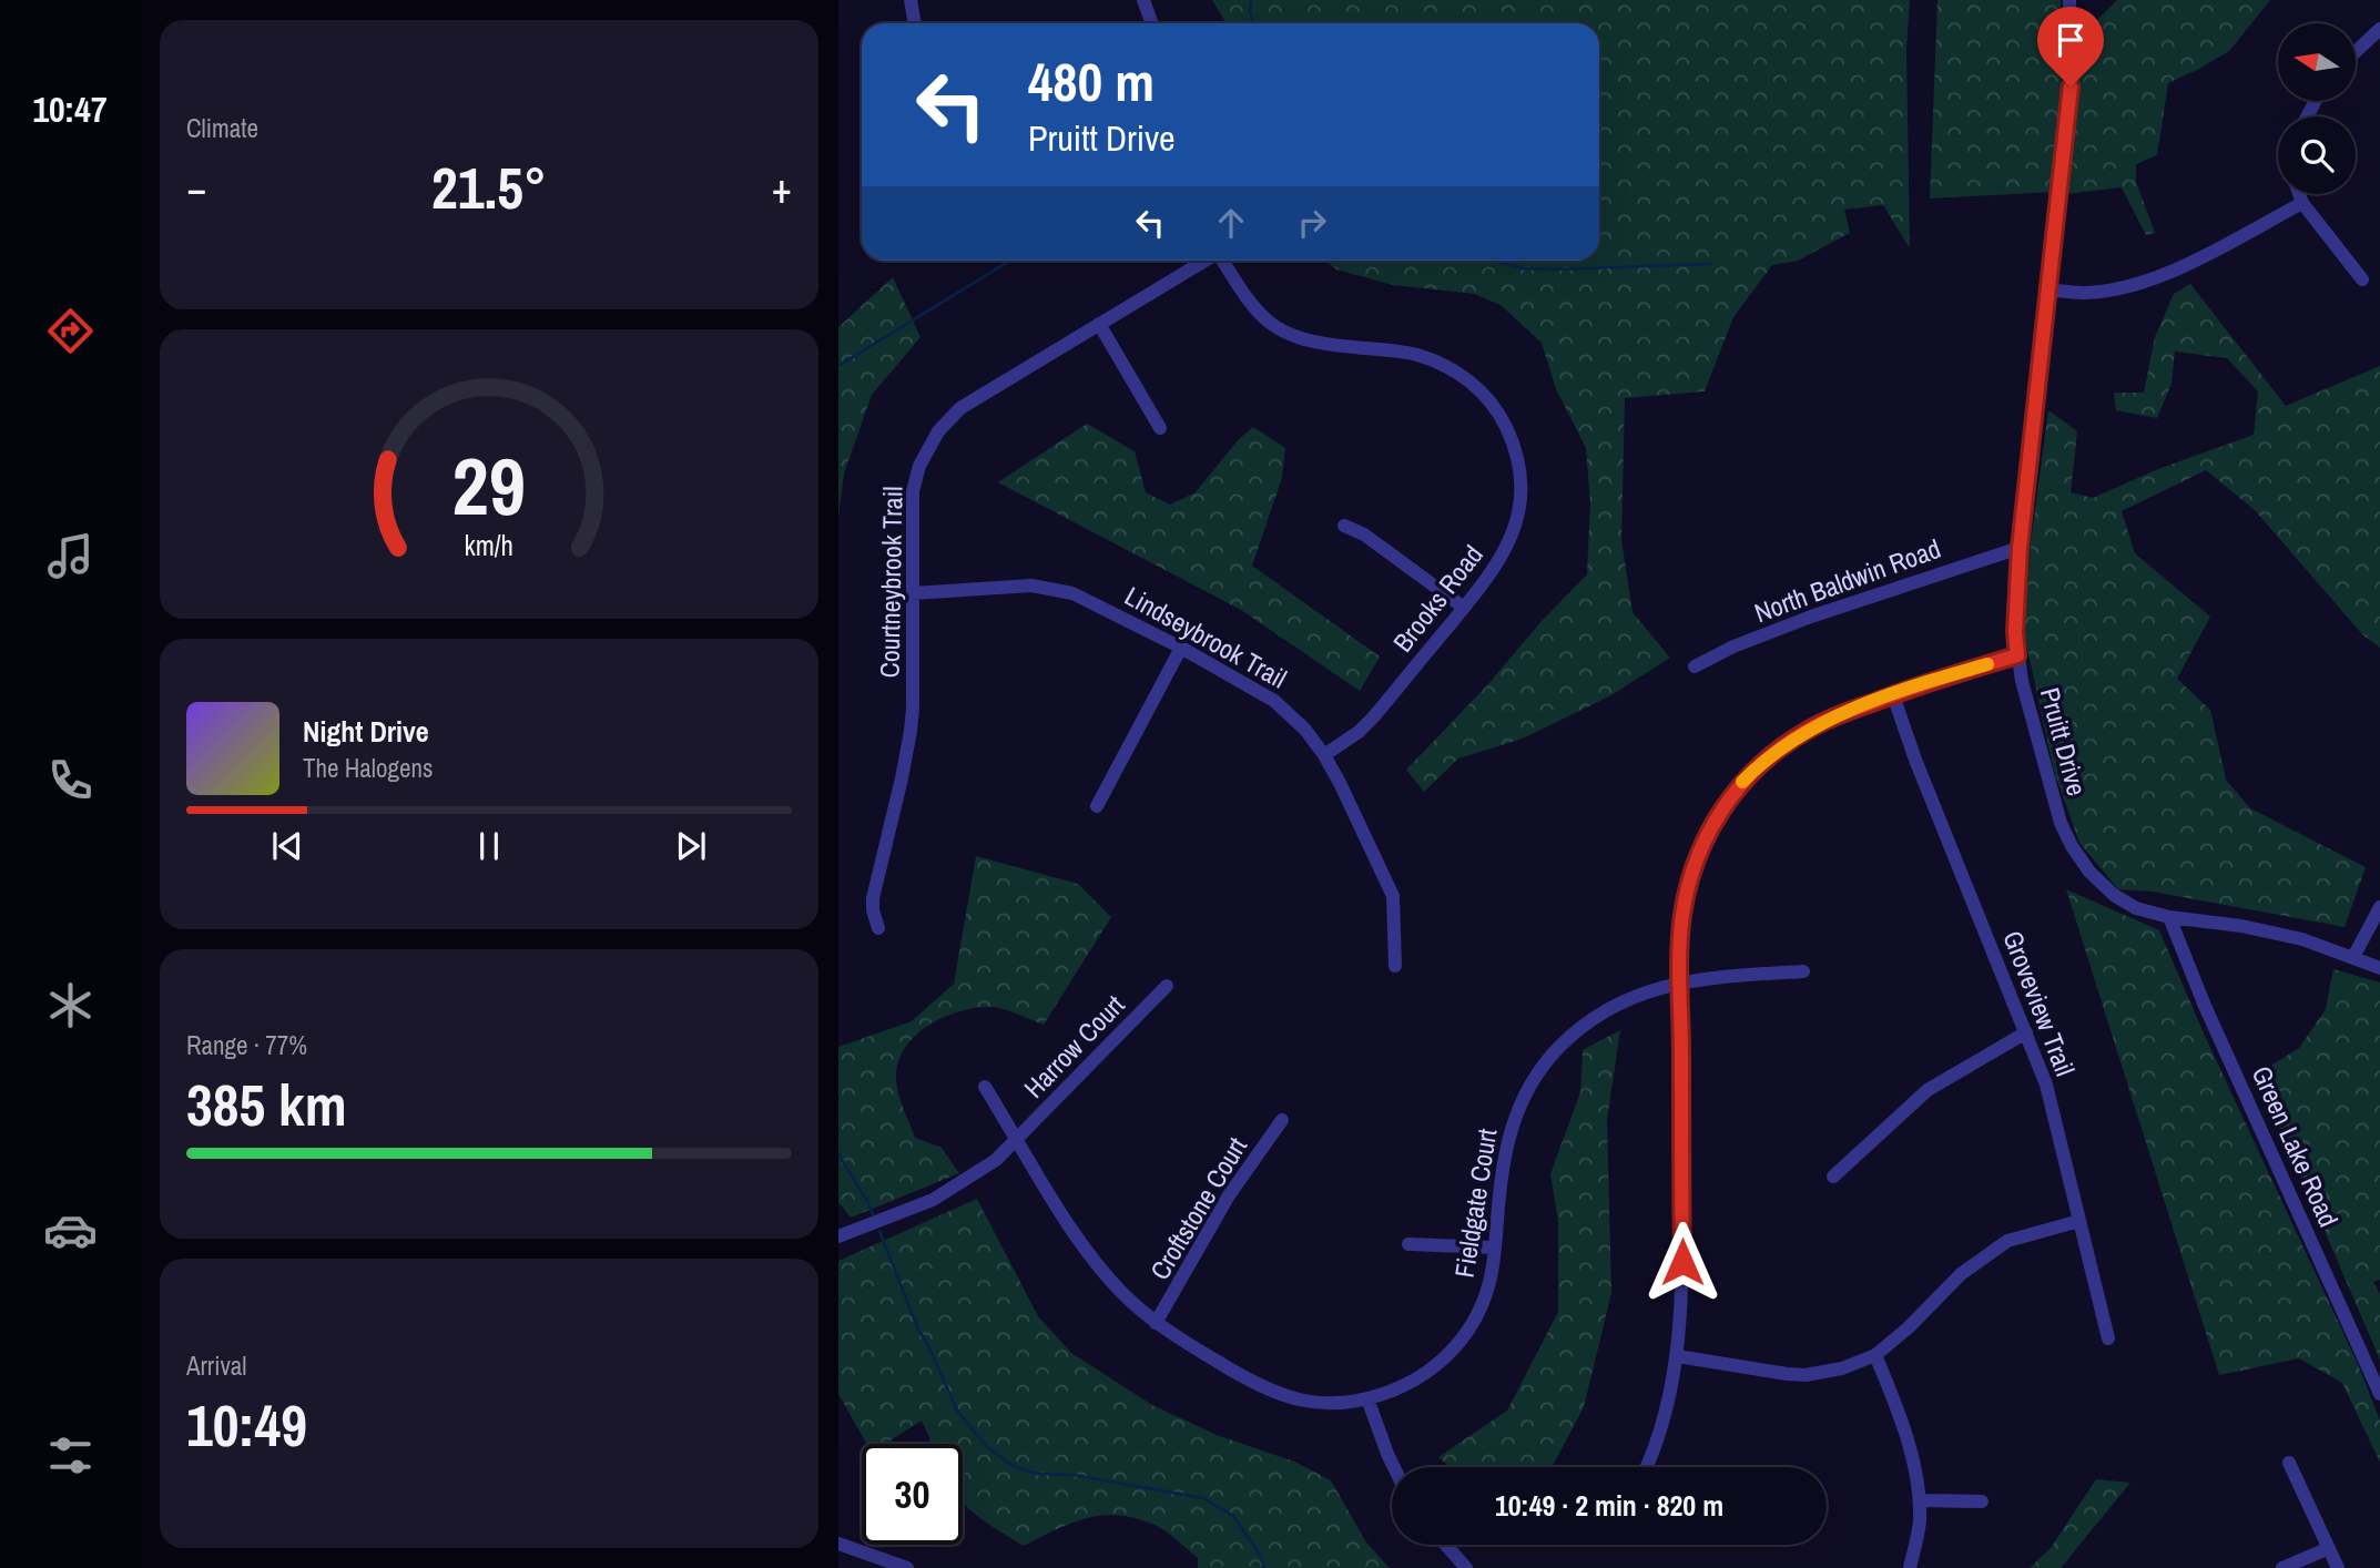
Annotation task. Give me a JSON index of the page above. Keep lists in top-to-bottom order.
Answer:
{
  "streets": {
    "street": [
      "North Baldwin Road",
      "Courtneybrook Trail",
      "Brooks Road",
      "Lindseybrook Trail",
      "Pruitt Drive",
      "Groveview Trail",
      "Harrow Court",
      "Green Lake Road",
      "Fieldgate Court",
      "Croftstone Court"
    ]
  },
  "crossings": [
    ["North Baldwin Road", "Pruitt Drive"],
    ["Courtneybrook Trail", "Lindseybrook Trail"],
    ["Brooks Road", "Lindseybrook Trail"],
    ["Pruitt Drive", "Green Lake Road"],
    ["Harrow Court", "Fieldgate Court"],
    ["Fieldgate Court", "Croftstone Court"]
  ],
  "north": "left",
  "page": {
    "tabs": "10:47",
    "tile": [
      "Climate",
      ["Range · 77%", "385 km"],
      ["Arrival", "10:49"]
    ],
    "turn": ["480 m", "Pruitt Drive"],
    "heat": ["−", "21.5°", "+"],
    "song": ["Night Drive", "The Halogens"],
    "limit": "30",
    "trip": "10:49 · 2 min · 820 m",
    "gauge": ["29", "km/h"]
  }
}
